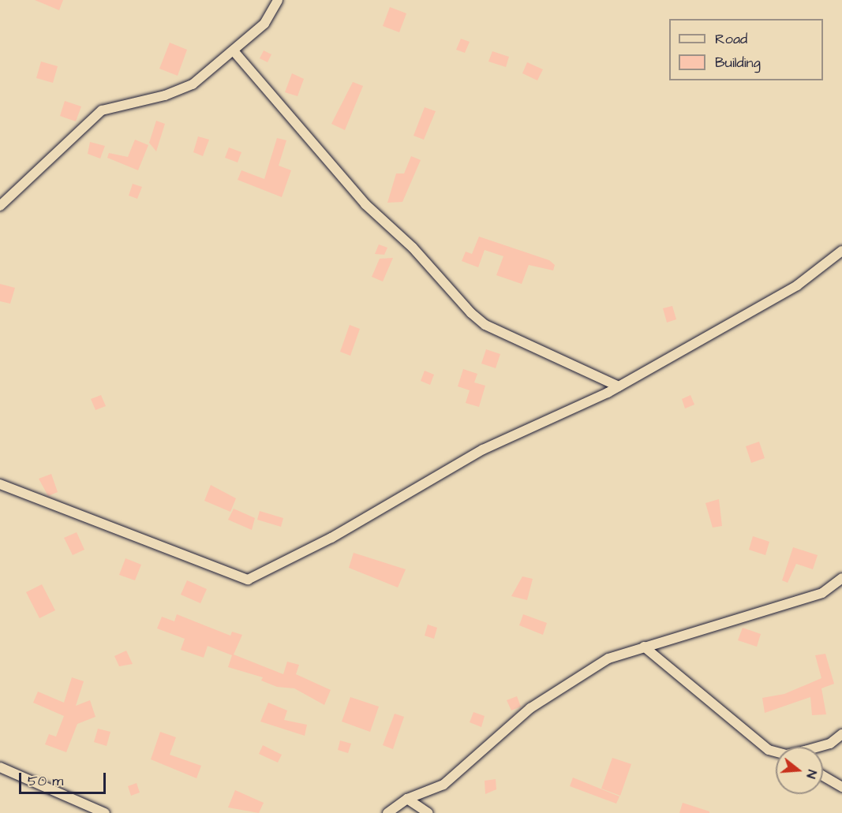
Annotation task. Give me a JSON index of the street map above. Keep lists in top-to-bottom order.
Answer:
{
  "legend": ["Road", "Building"],
  "scale_bar": "50 m",
  "north": "right"
}
